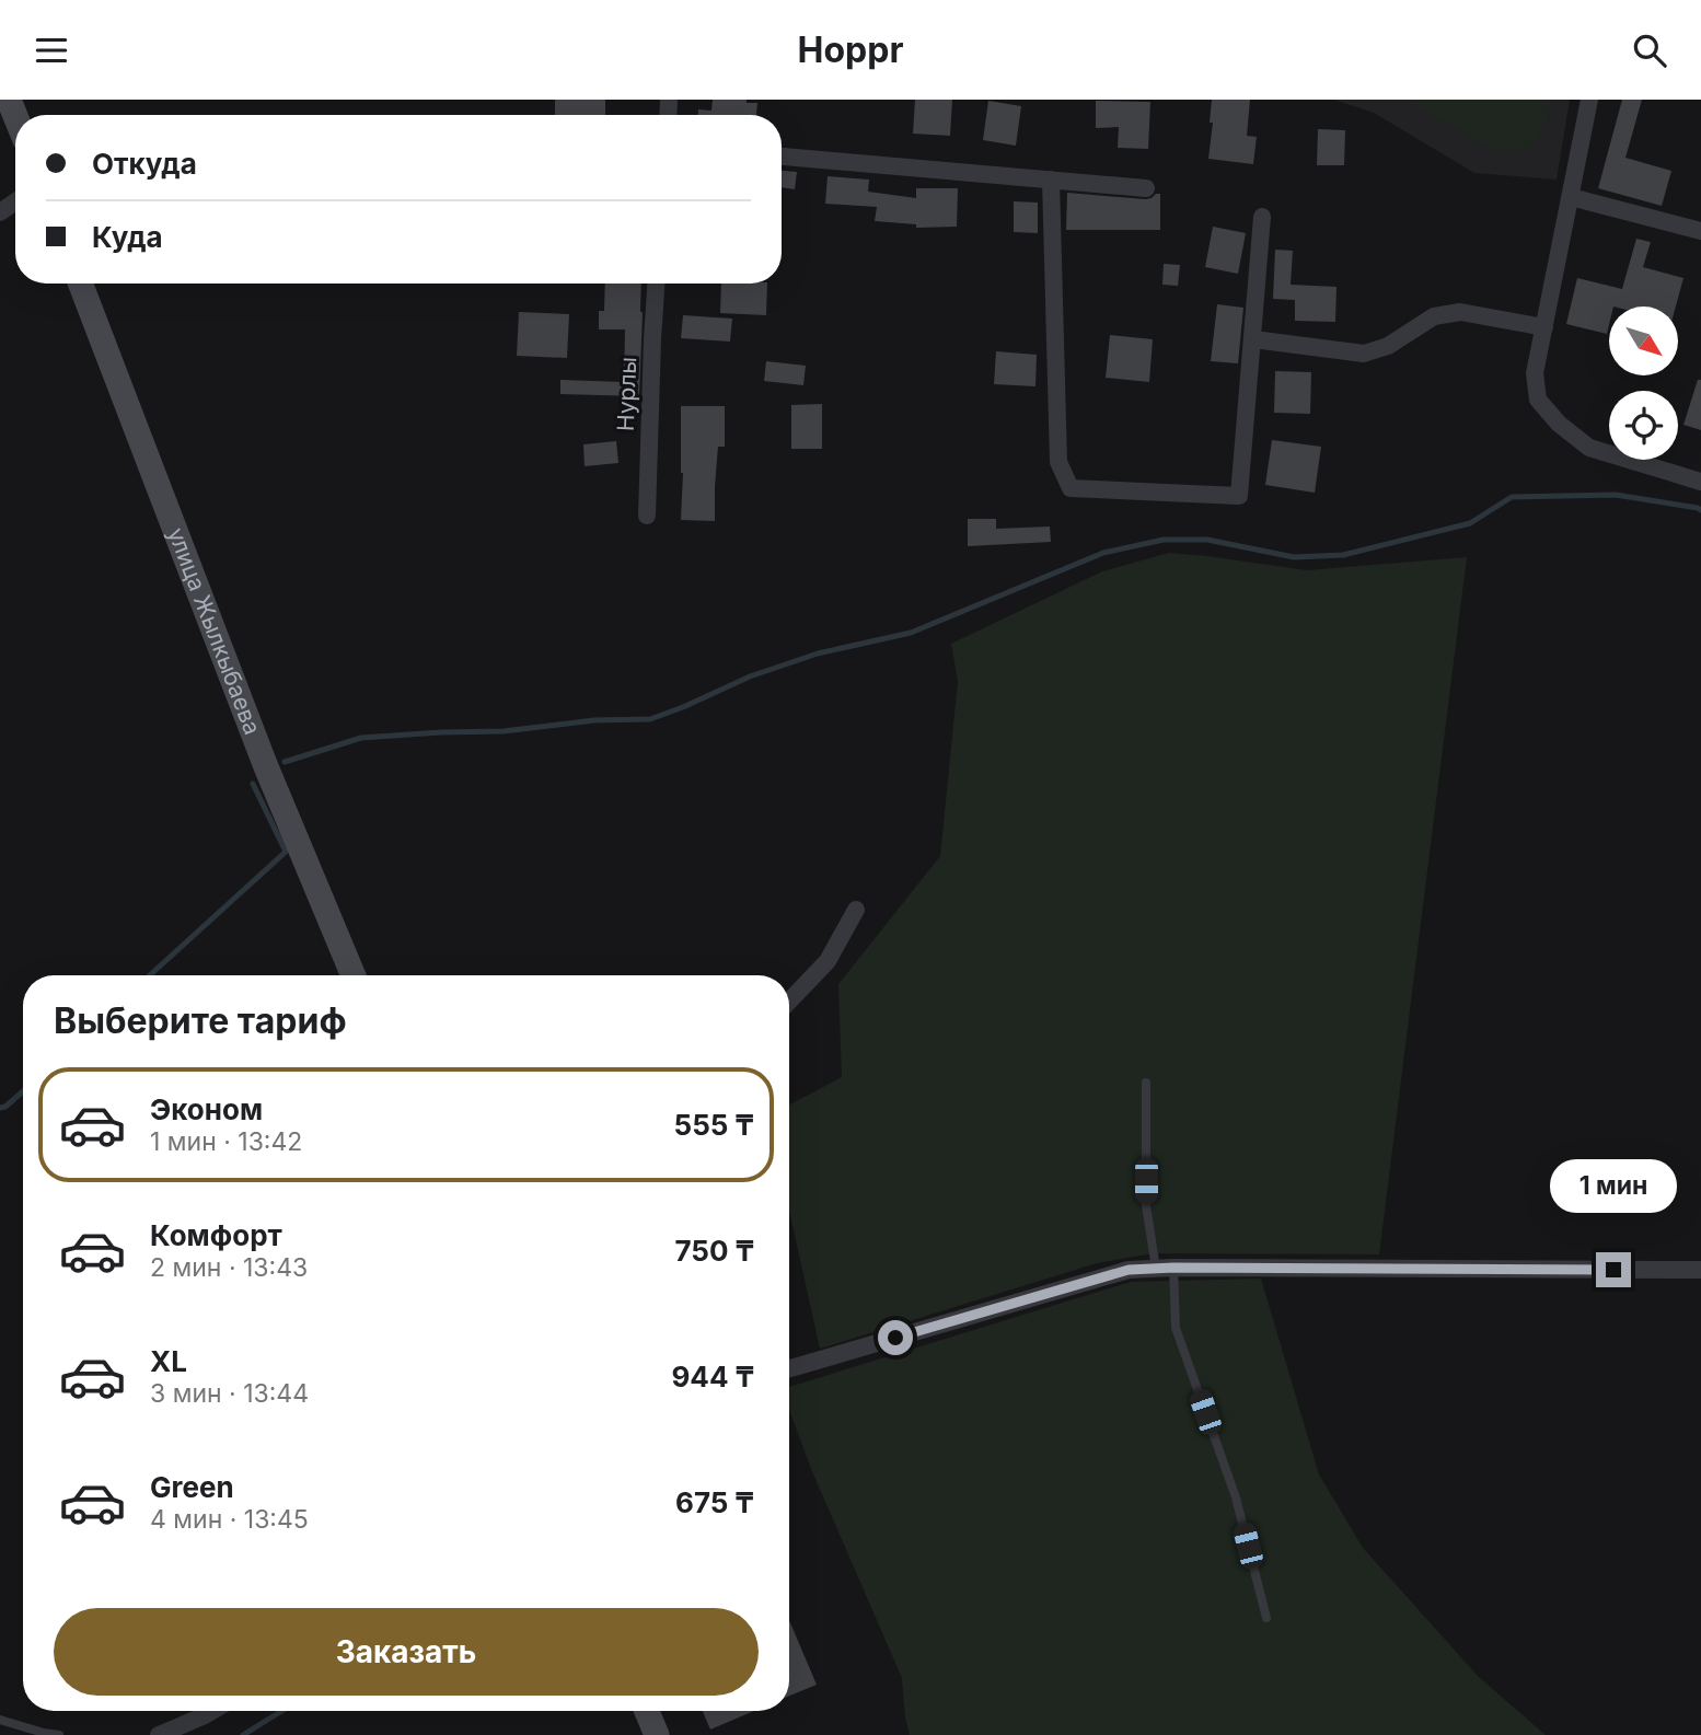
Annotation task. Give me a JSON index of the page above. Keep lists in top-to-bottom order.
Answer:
{
  "streets": {
    "main road": ["улица Жылкыбаева"],
    "street": ["Нурлы"]
  },
  "north": "bottom right",
  "page": {
    "header": "Hoppr",
    "banner": ["Откуда", "Куда"],
    "heading": "Выберите тариф",
    "list": [
      {
        "name": "Эконом",
        "note": "1 мин · 13:42",
        "value": "555 ₸"
      },
      {
        "name": "Комфорт",
        "note": "2 мин · 13:43",
        "value": "750 ₸"
      },
      {
        "name": "XL",
        "note": "3 мин · 13:44",
        "value": "944 ₸"
      },
      {
        "name": "Green",
        "note": "4 мин · 13:45",
        "value": "675 ₸"
      }
    ],
    "bubble": "1 мин",
    "buttons": "Заказать"
  }
}
